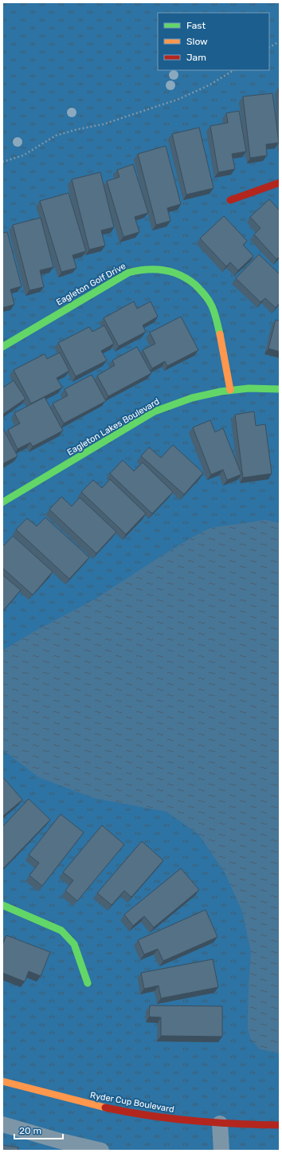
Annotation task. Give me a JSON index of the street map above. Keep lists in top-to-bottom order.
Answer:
{
  "streets": {
    "street": ["Eagleton Golf Drive", "Eagleton Lakes Boulevard", "Ryder Cup Boulevard"]
  },
  "crossings": [
    ["Eagleton Golf Drive", "Eagleton Lakes Boulevard"]
  ],
  "legend": ["Fast", "Slow", "Jam"],
  "scale_bar": "20 m"
}
